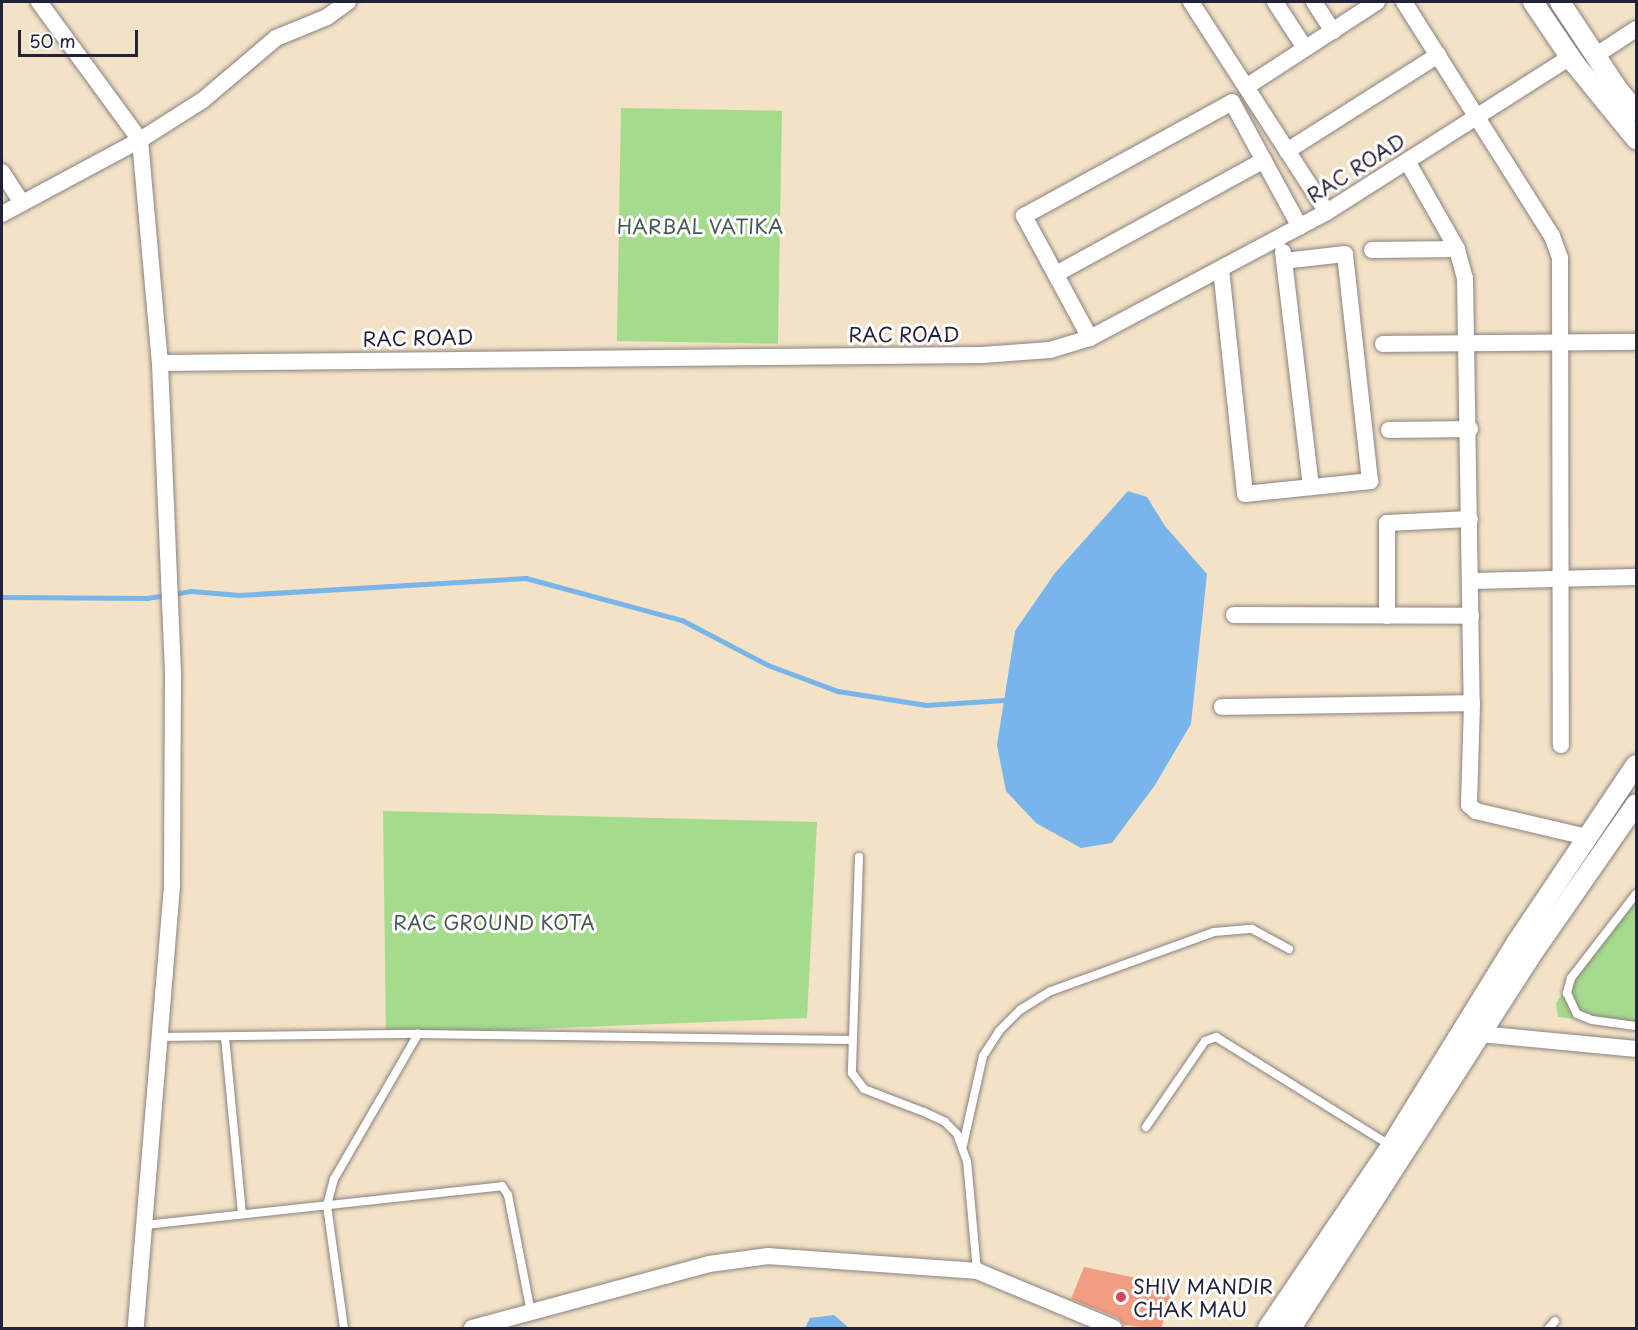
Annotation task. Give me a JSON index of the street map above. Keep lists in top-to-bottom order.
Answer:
{
  "streets": {
    "street": ["RAC ROAD"]
  },
  "parks": ["HARBAL VATIKA", "RAC GROUND KOTA"],
  "places": ["SHIV MANDIR CHAK MAU"],
  "scale_bar": "50 m"
}
